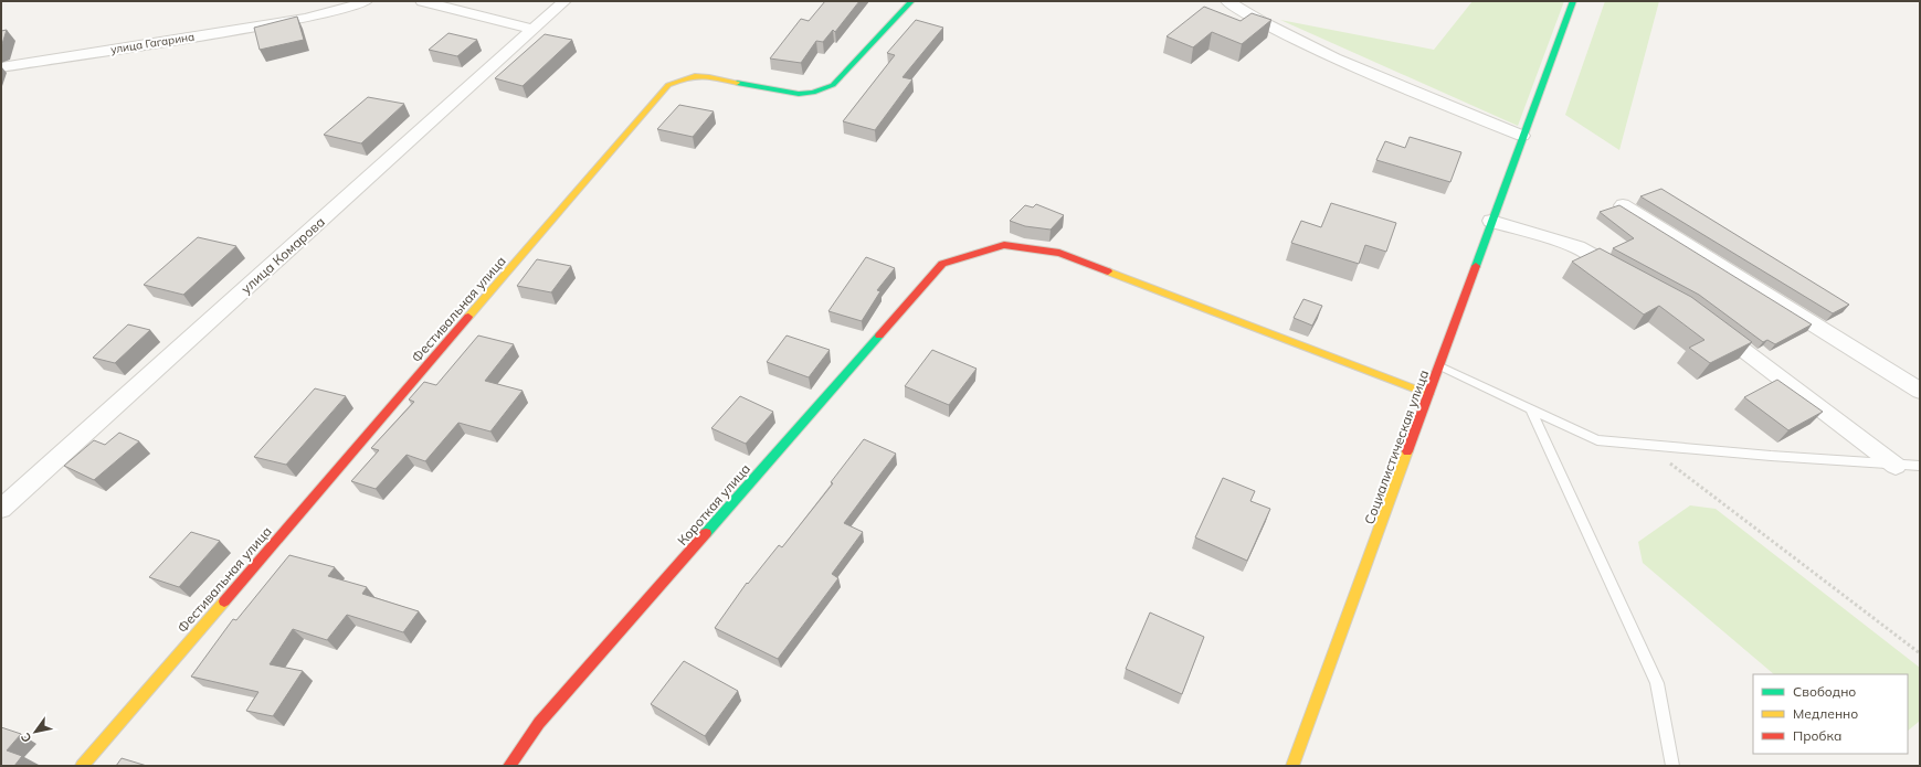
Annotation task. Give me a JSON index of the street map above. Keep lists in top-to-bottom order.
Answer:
{
  "streets": {
    "street": [
      "улица Гагарина",
      "улица Комарова",
      "Фестивальная улица",
      "Социалистическая улица",
      "Короткая улица"
    ]
  },
  "crossings": [
    ["Социалистическая улица", "Короткая улица"]
  ],
  "legend": ["Свободно", "Медленно", "Пробка"],
  "north": "bottom left"
}
